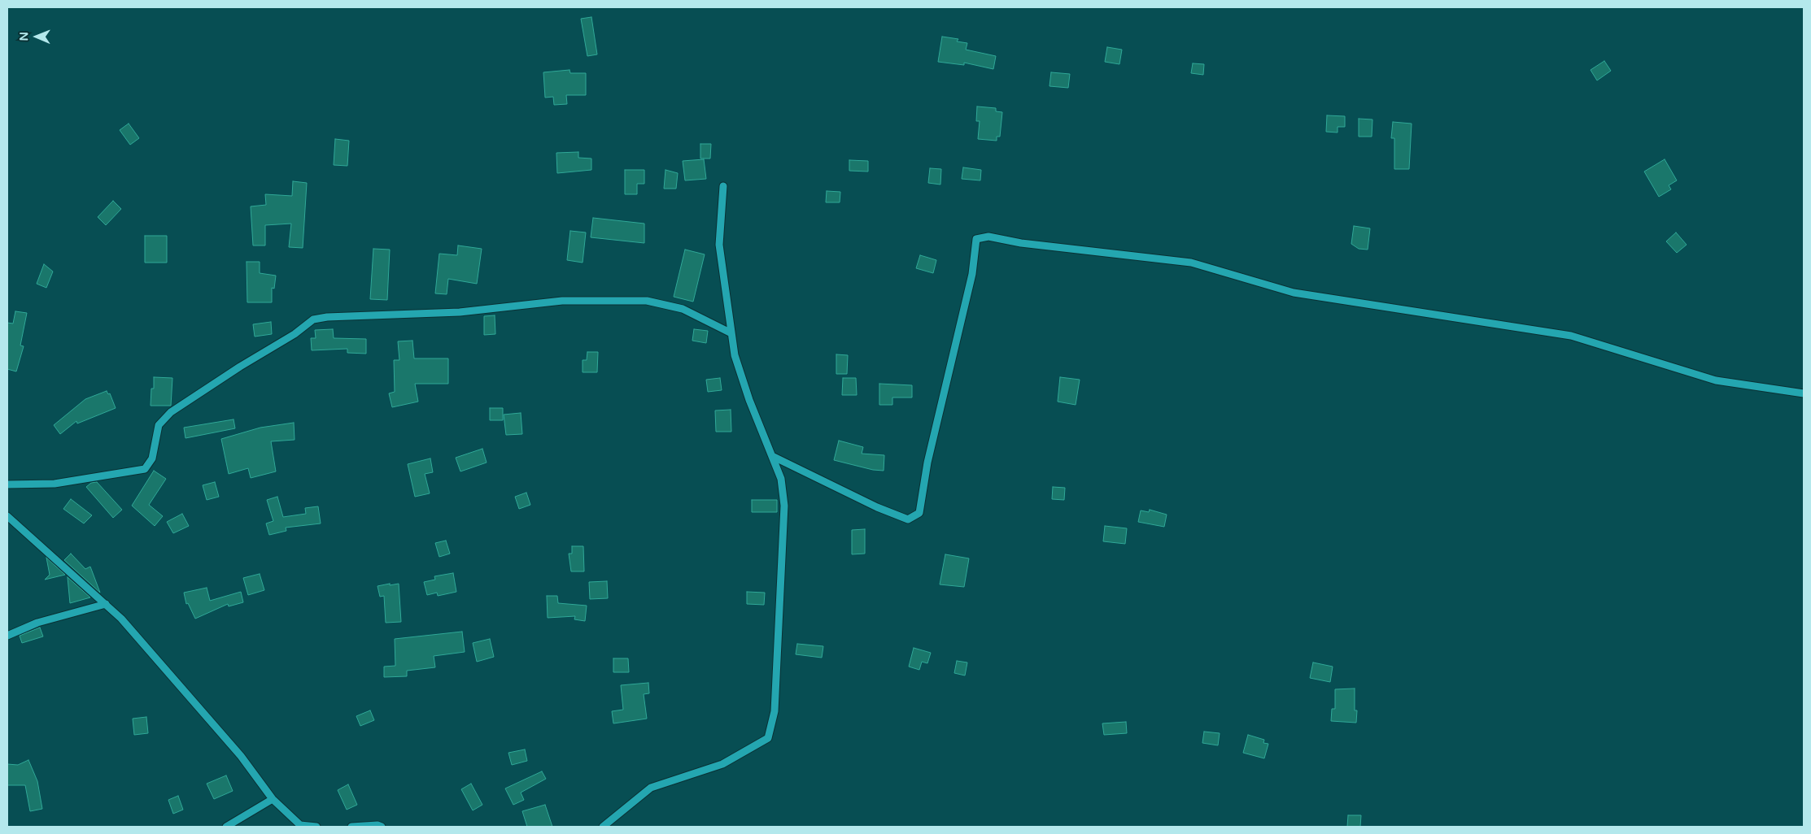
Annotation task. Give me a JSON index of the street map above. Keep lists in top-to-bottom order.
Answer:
{
  "north": "left"
}
